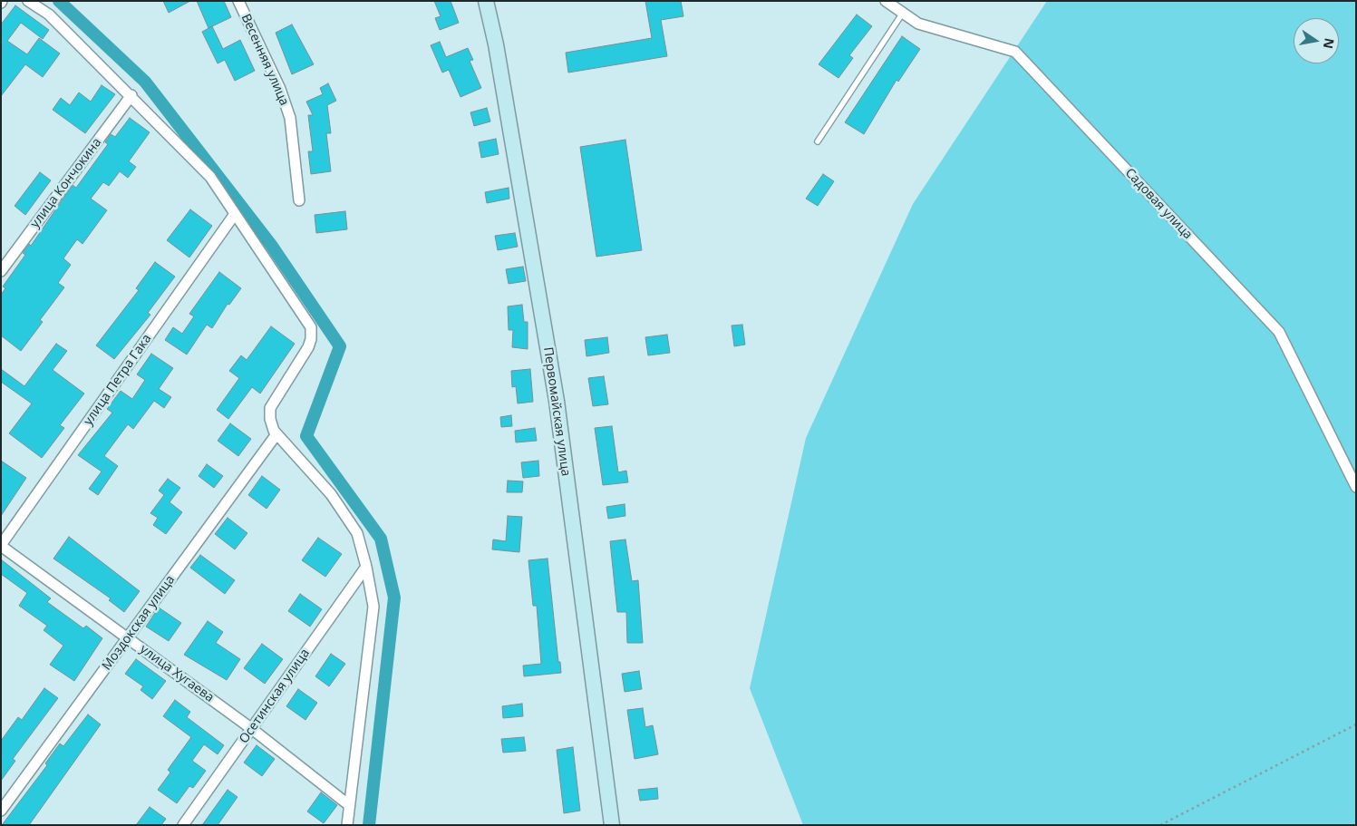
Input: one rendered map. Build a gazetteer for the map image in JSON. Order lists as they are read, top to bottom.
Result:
{
  "streets": {
    "main road": ["Первомайская улица"],
    "street": [
      "Весенняя улица",
      "улица Кончокина",
      "Садовая улица",
      "улица Петра Гака",
      "Моздокская улица",
      "улица Хугаева",
      "Осетинская улица"
    ]
  },
  "crossings": [
    ["улица Петра Гака", "улица Хугаева"],
    ["Моздокская улица", "улица Хугаева"],
    ["улица Хугаева", "Осетинская улица"]
  ],
  "north": "right"
}
